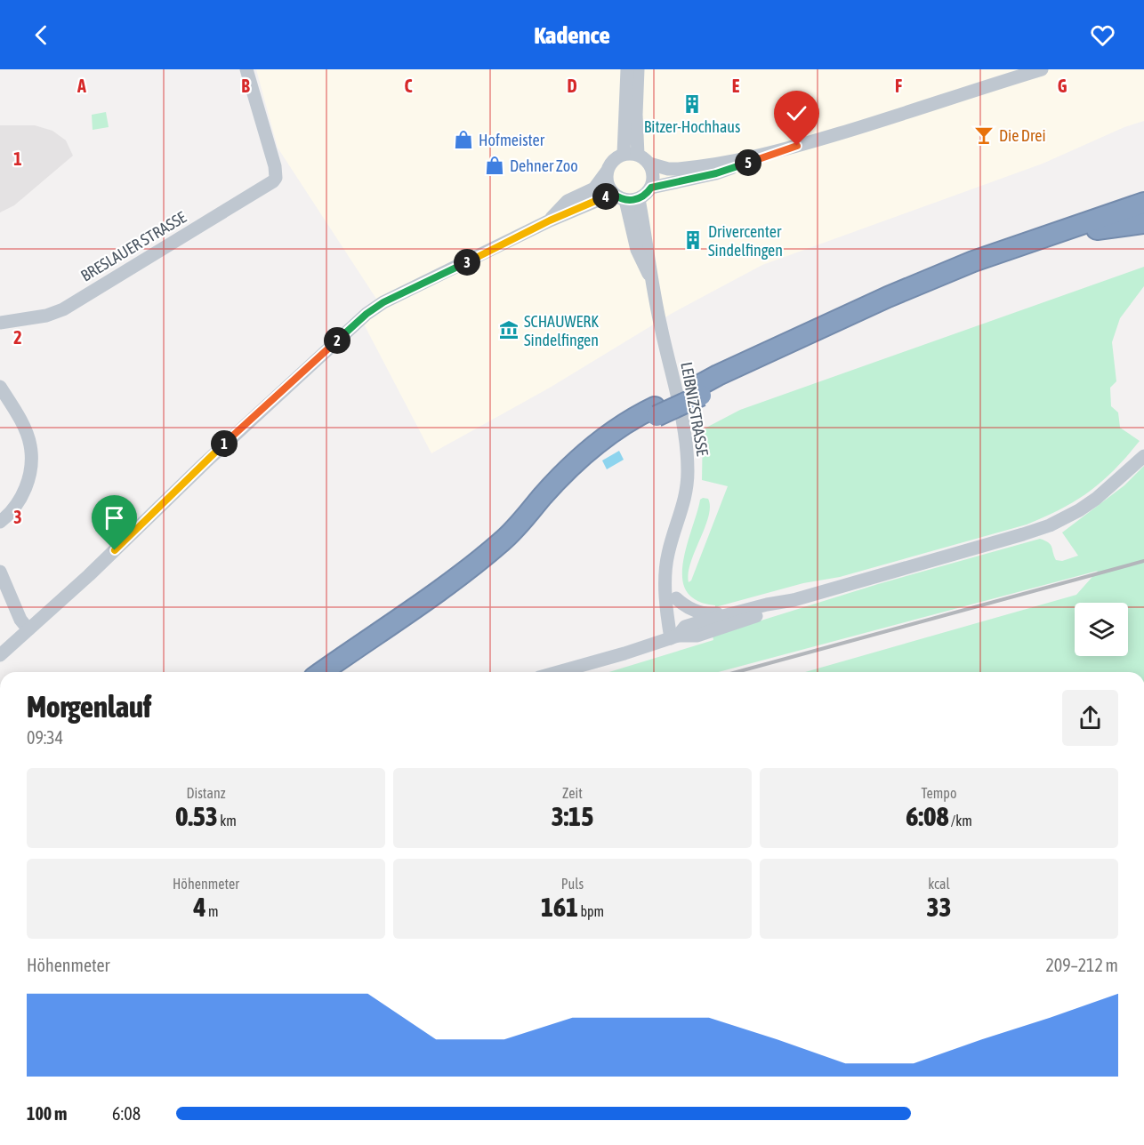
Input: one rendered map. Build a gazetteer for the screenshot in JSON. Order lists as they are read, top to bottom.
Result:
{
  "streets": {
    "street": ["BRESLAUER STRASSE", "LEIBNIZSTRASSE"]
  },
  "places": {
    "building": ["Bitzer-Hochhaus", "Drivercenter Sindelfingen"],
    "bar": ["Die Drei"],
    "shop": ["Hofmeister", "Dehner Zoo"],
    "museum": ["SCHAUWERK Sindelfingen"]
  },
  "page": {
    "header": "Kadence",
    "pins": [
      "5",
      "4",
      "3",
      "2",
      "1"
    ],
    "heading": ["Morgenlauf", "09:34"],
    "stats": [
      ["Distanz", "0.53 km"],
      ["Zeit", "3:15"],
      ["Tempo", "6:08 /km"],
      ["Höhenmeter", "4 m"],
      ["Puls", "161 bpm"],
      ["kcal", "33"]
    ],
    "chart": ["Höhenmeter", "209–212 m"],
    "list": [
      {
        "name": "100 m",
        "note": "6:08"
      }
    ]
  },
  "grid": {
    "columns": [
      "A",
      "B",
      "C",
      "D",
      "E",
      "F",
      "G"
    ],
    "rows": ["1", "2", "3"]
  }
}
